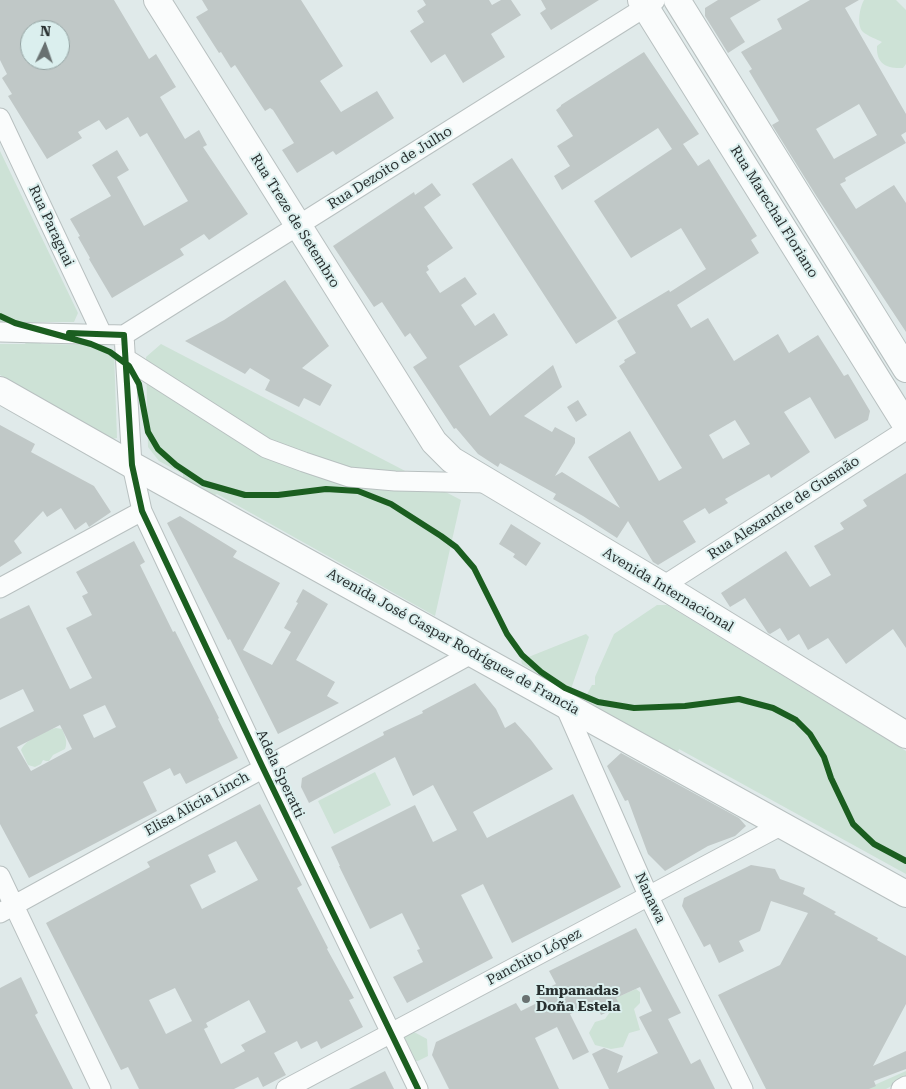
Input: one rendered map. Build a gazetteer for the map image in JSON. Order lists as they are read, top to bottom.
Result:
{
  "streets": {
    "main road": [
      "Rua Marechal Floriano",
      "Rua Treze de Setembro",
      "Avenida Internacional",
      "Avenida José Gaspar Rodríguez de Francia"
    ],
    "street": [
      "Rua Dezoito de Julho",
      "Rua Paraguai",
      "Rua Alexandre de Gusmão",
      "Adela Speratti",
      "Elisa Alicia Linch",
      "Nanawa",
      "Panchito López"
    ]
  },
  "crossings": [
    ["Rua Dezoito de Julho", "Rua Marechal Floriano"],
    ["Rua Dezoito de Julho", "Rua Treze de Setembro"],
    ["Rua Dezoito de Julho", "Adela Speratti"],
    ["Rua Treze de Setembro", "Avenida Internacional"],
    ["Rua Alexandre de Gusmão", "Avenida Internacional"],
    ["Avenida José Gaspar Rodríguez de Francia", "Adela Speratti"],
    ["Avenida José Gaspar Rodríguez de Francia", "Elisa Alicia Linch"],
    ["Avenida José Gaspar Rodríguez de Francia", "Nanawa"],
    ["Avenida José Gaspar Rodríguez de Francia", "Panchito López"],
    ["Adela Speratti", "Elisa Alicia Linch"],
    ["Adela Speratti", "Panchito López"],
    ["Nanawa", "Panchito López"]
  ],
  "places": ["Empanadas Doña Estela"],
  "north": "top"
}
